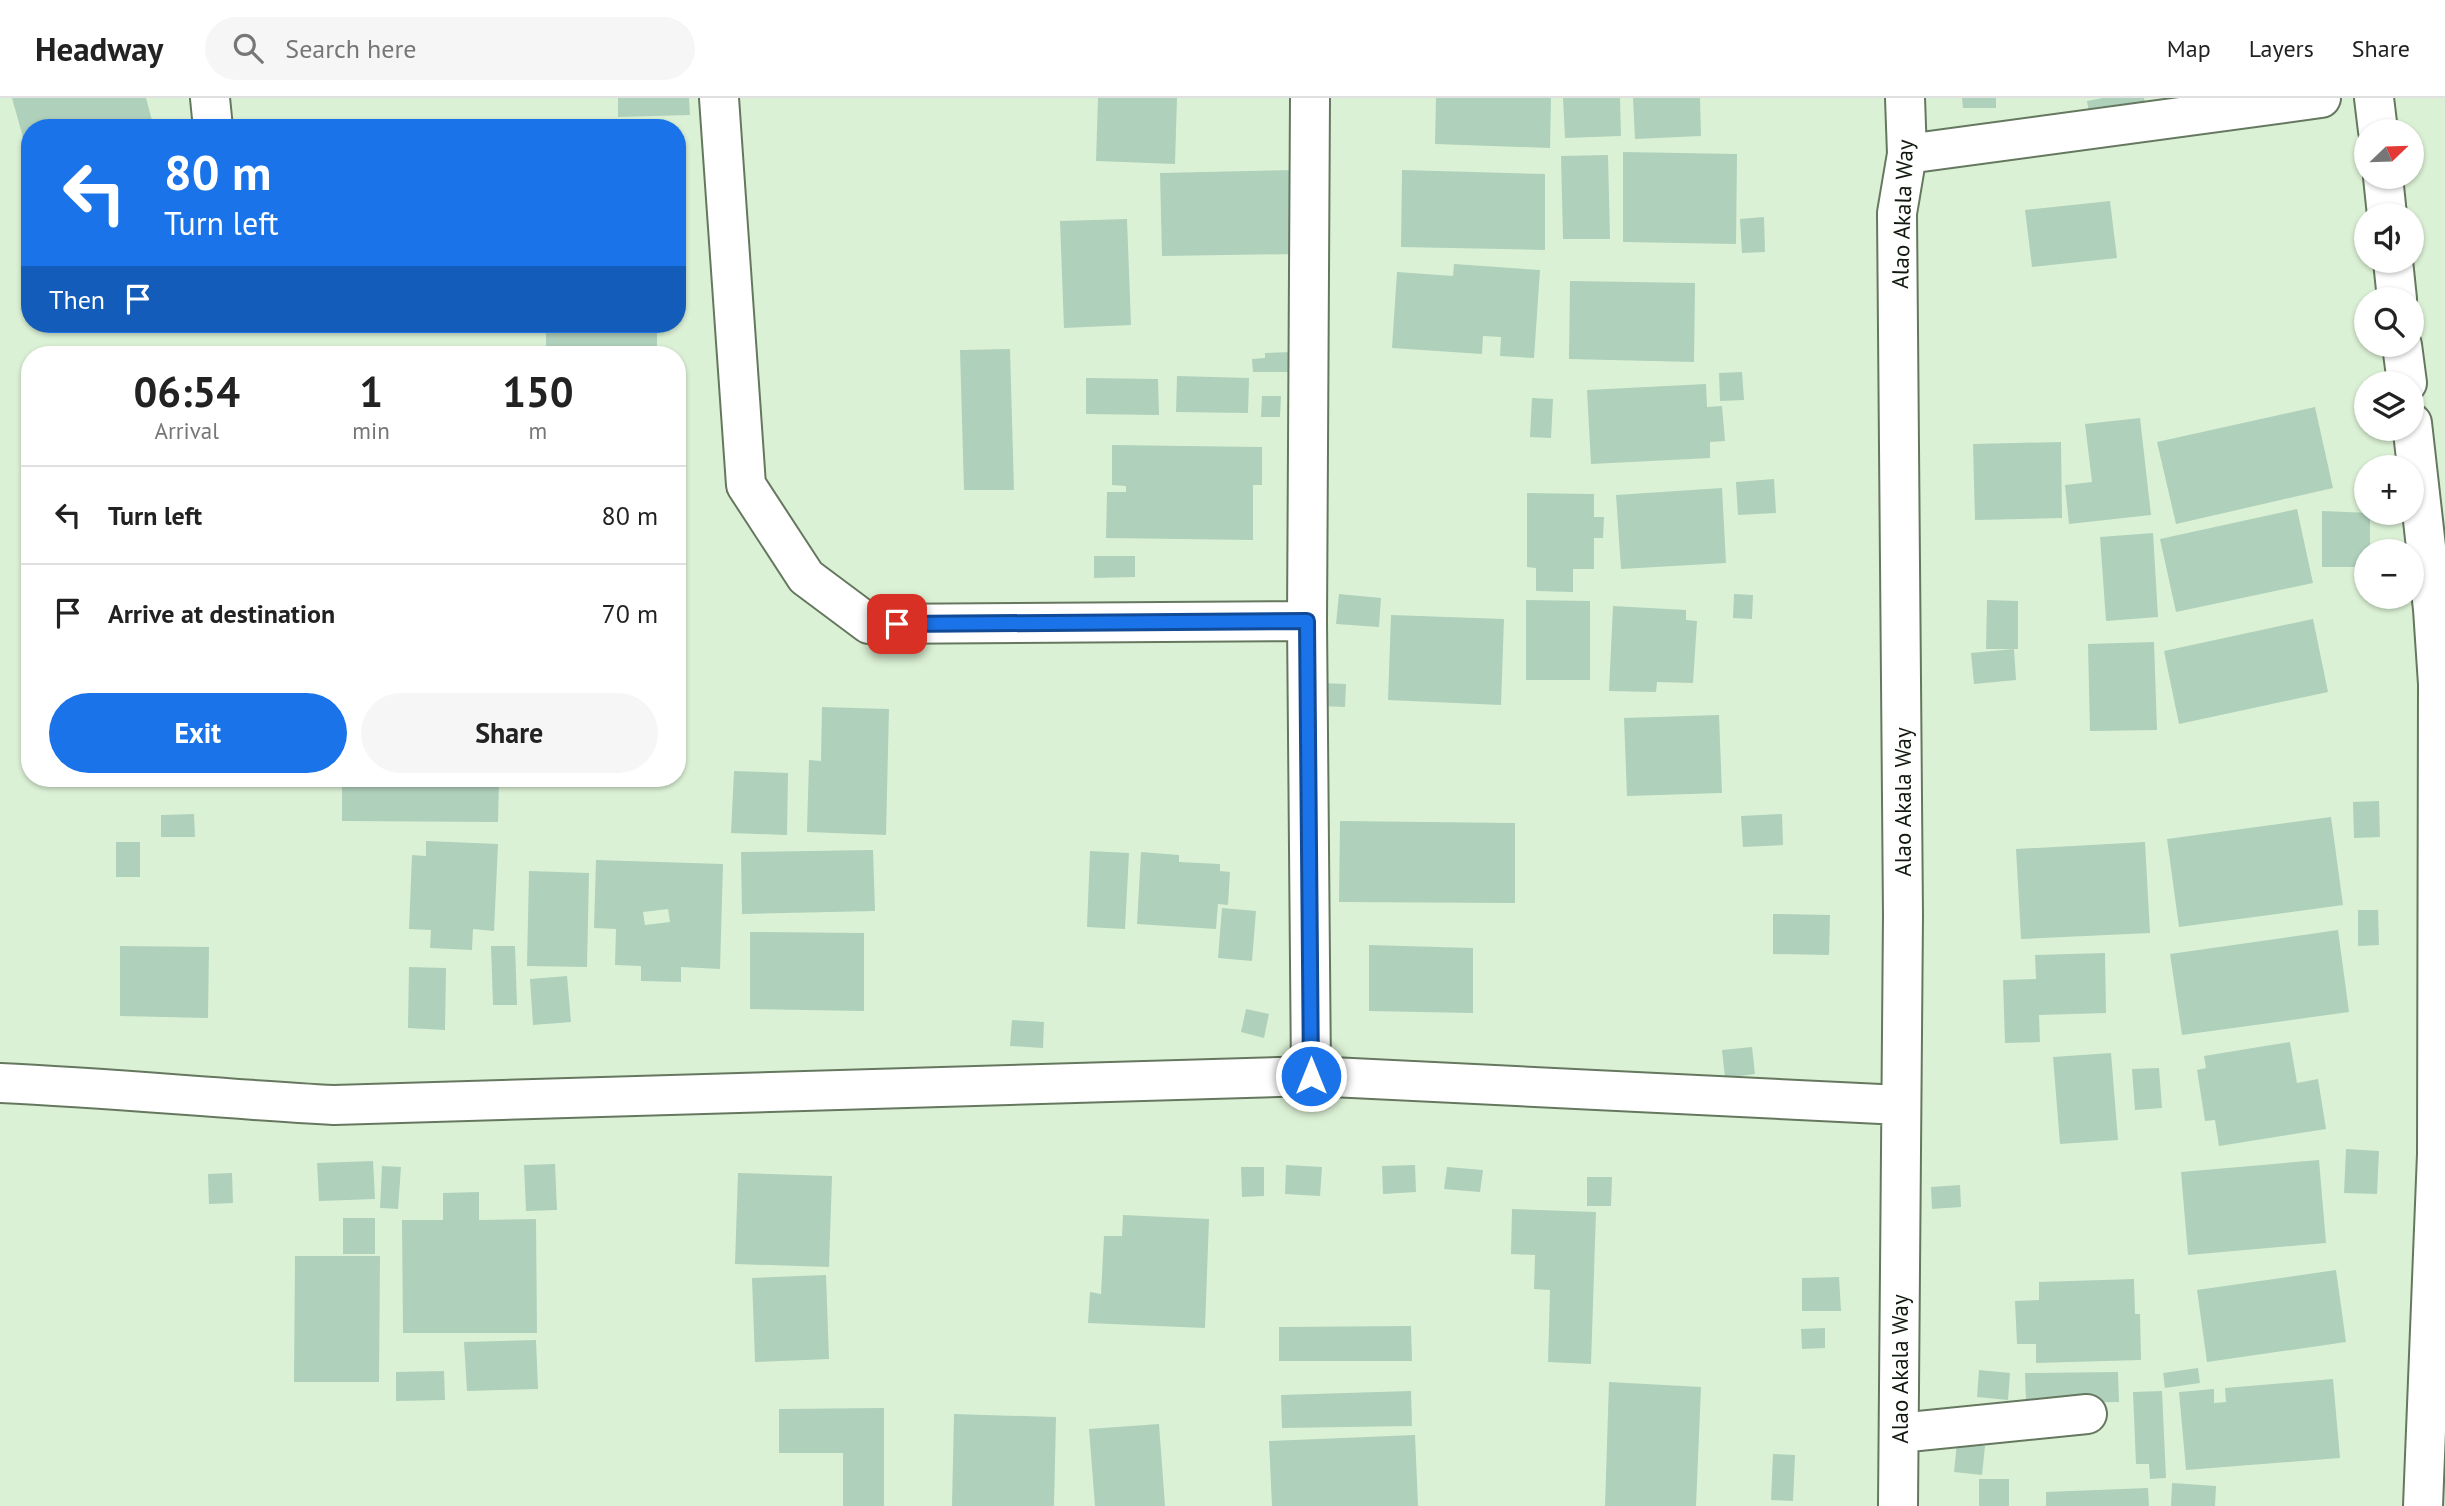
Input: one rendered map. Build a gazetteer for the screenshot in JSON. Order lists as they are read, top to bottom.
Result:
{
  "streets": {
    "street": ["Alao Akala Way"]
  },
  "north": "top right",
  "page": {
    "header": "Headway",
    "search": "Search here",
    "nav": ["Map", "Layers", "Share"],
    "map_buttons": ["+", "−"],
    "turn": ["80 m", "Turn left"],
    "then": "Then",
    "eta": [
      "06:54",
      "Arrival",
      "1",
      "min",
      "150",
      "m"
    ],
    "list": [
      {
        "name": "Turn left",
        "value": "80 m"
      },
      {
        "name": "Arrive at destination",
        "value": "70 m"
      }
    ],
    "buttons": ["Exit", "Share"]
  }
}
